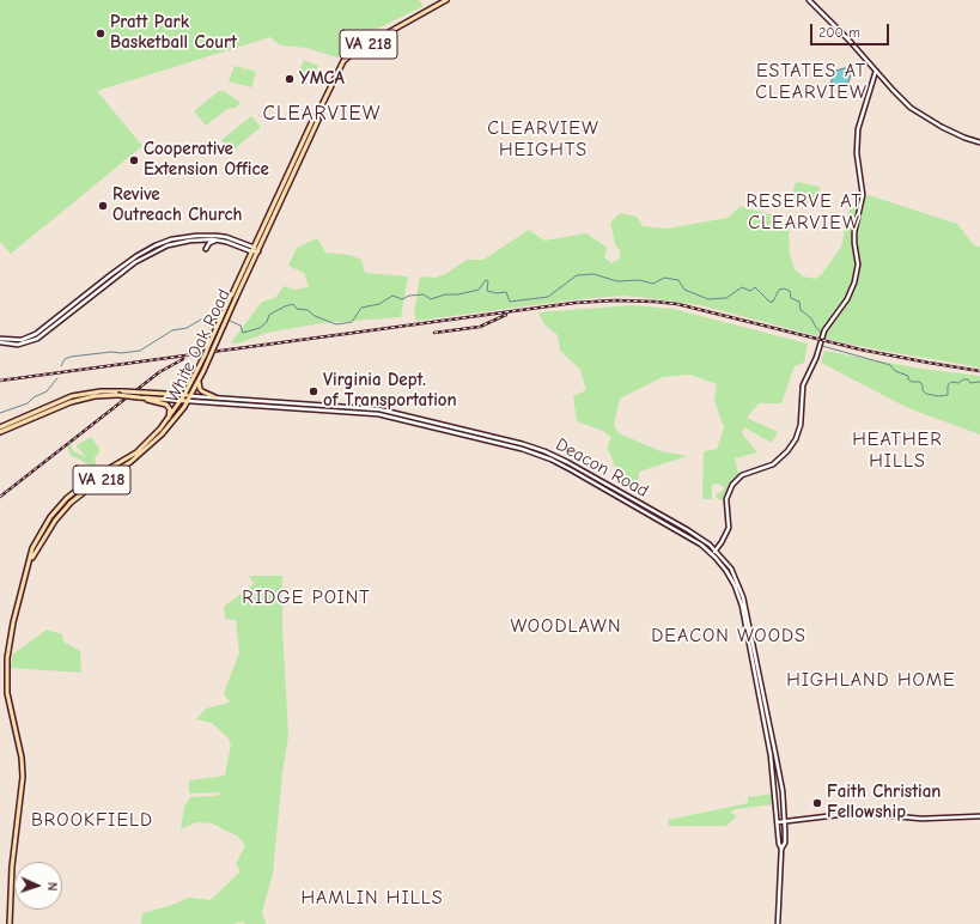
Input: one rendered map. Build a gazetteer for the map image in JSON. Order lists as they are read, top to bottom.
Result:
{
  "streets": {
    "main road": ["VA 218", "White Oak Road", "Deacon Road"]
  },
  "crossings": [
    ["VA 218", "White Oak Road"],
    ["White Oak Road", "Deacon Road"]
  ],
  "districts": [
    "ESTATES AT CLEARVIEW",
    "CLEARVIEW",
    "CLEARVIEW HEIGHTS",
    "RESERVE AT CLEARVIEW",
    "HEATHER HILLS",
    "RIDGE POINT",
    "WOODLAWN",
    "DEACON WOODS",
    "HIGHLAND HOME",
    "BROOKFIELD",
    "HAMLIN HILLS"
  ],
  "places": [
    "Pratt Park Basketball Court",
    "YMCA",
    "Cooperative Extension Office",
    "Revive Outreach Church",
    "Virginia Dept. of Transportation",
    "Faith Christian Fellowship"
  ],
  "scale_bar": "200 m",
  "north": "right"
}
